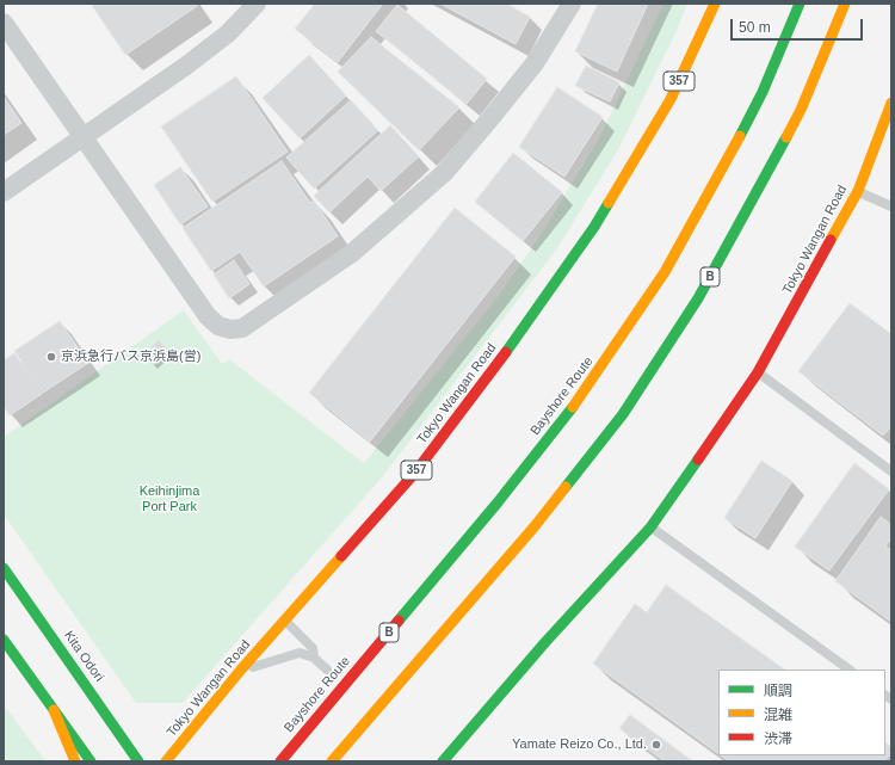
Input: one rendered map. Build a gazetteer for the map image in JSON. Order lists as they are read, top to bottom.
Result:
{
  "streets": {
    "main road": [
      "357",
      "Tokyo Wangan Road",
      "B",
      "Bayshore Route",
      "Kita Odori"
    ]
  },
  "parks": ["Keihinjima Port Park"],
  "places": ["京浜急行バス京浜島(営)", "Yamate Reizo Co., Ltd."],
  "legend": ["順調", "混雑", "渋滞"],
  "scale_bar": "50 m"
}
